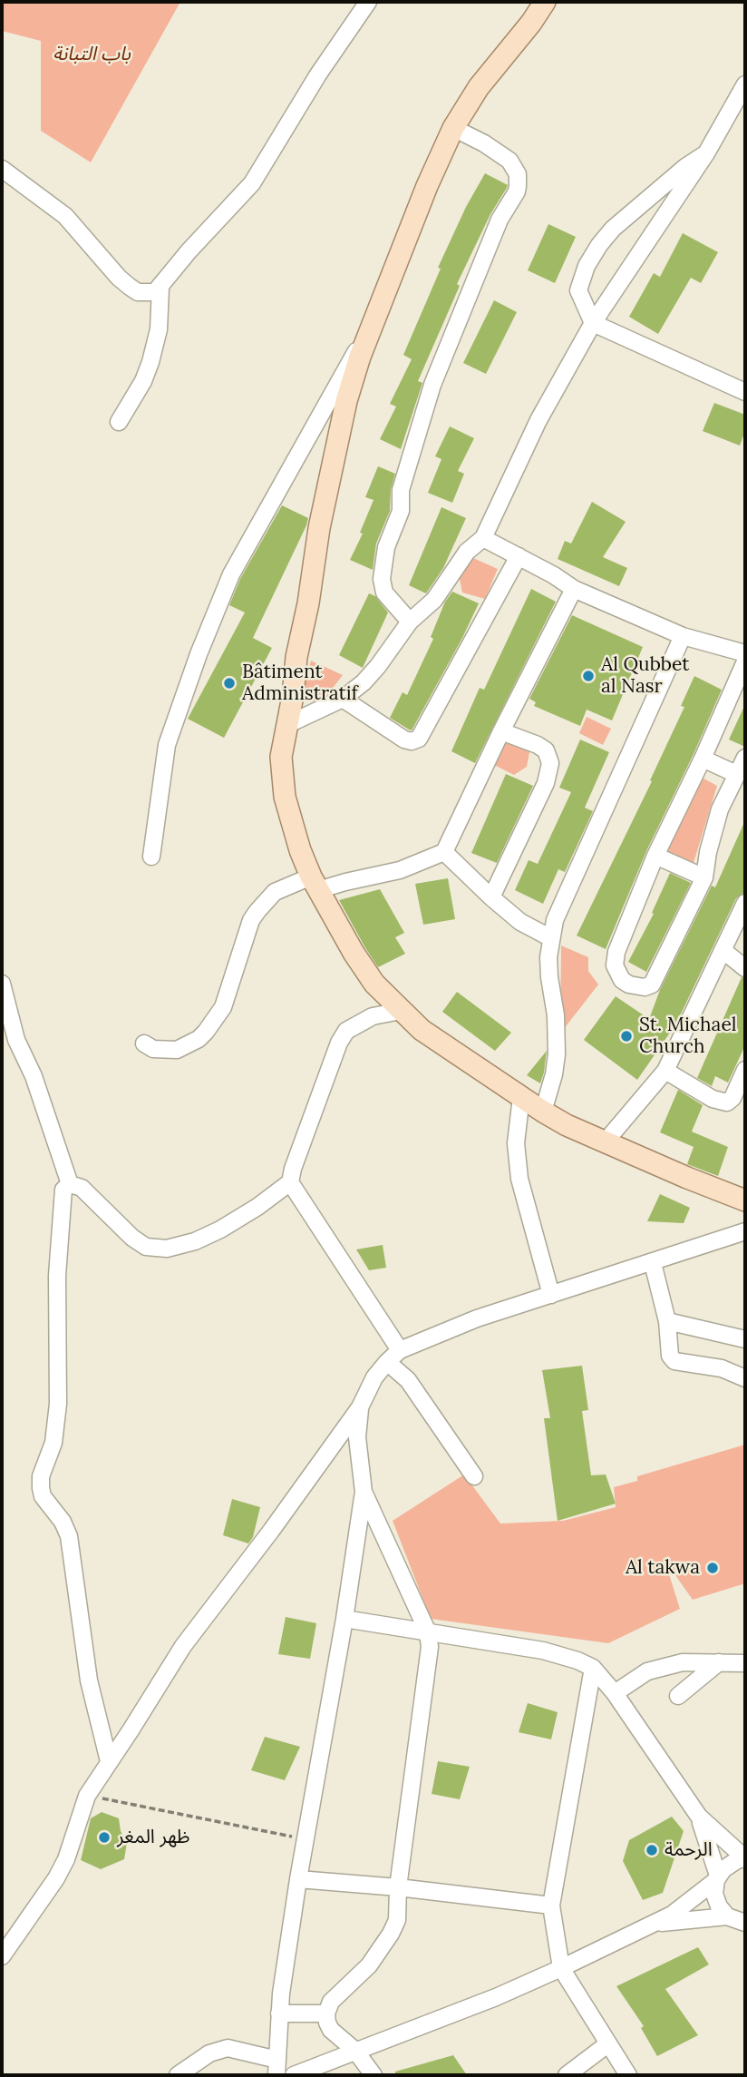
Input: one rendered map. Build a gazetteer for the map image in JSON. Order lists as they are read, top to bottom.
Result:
{
  "parks": ["باب التبانة"],
  "places": [
    "Al Qubbet al Nasr",
    "Bâtiment Administratif",
    "St. Michael Church",
    "Al takwa",
    "ظهر المغر",
    "الرحمة"
  ]
}
